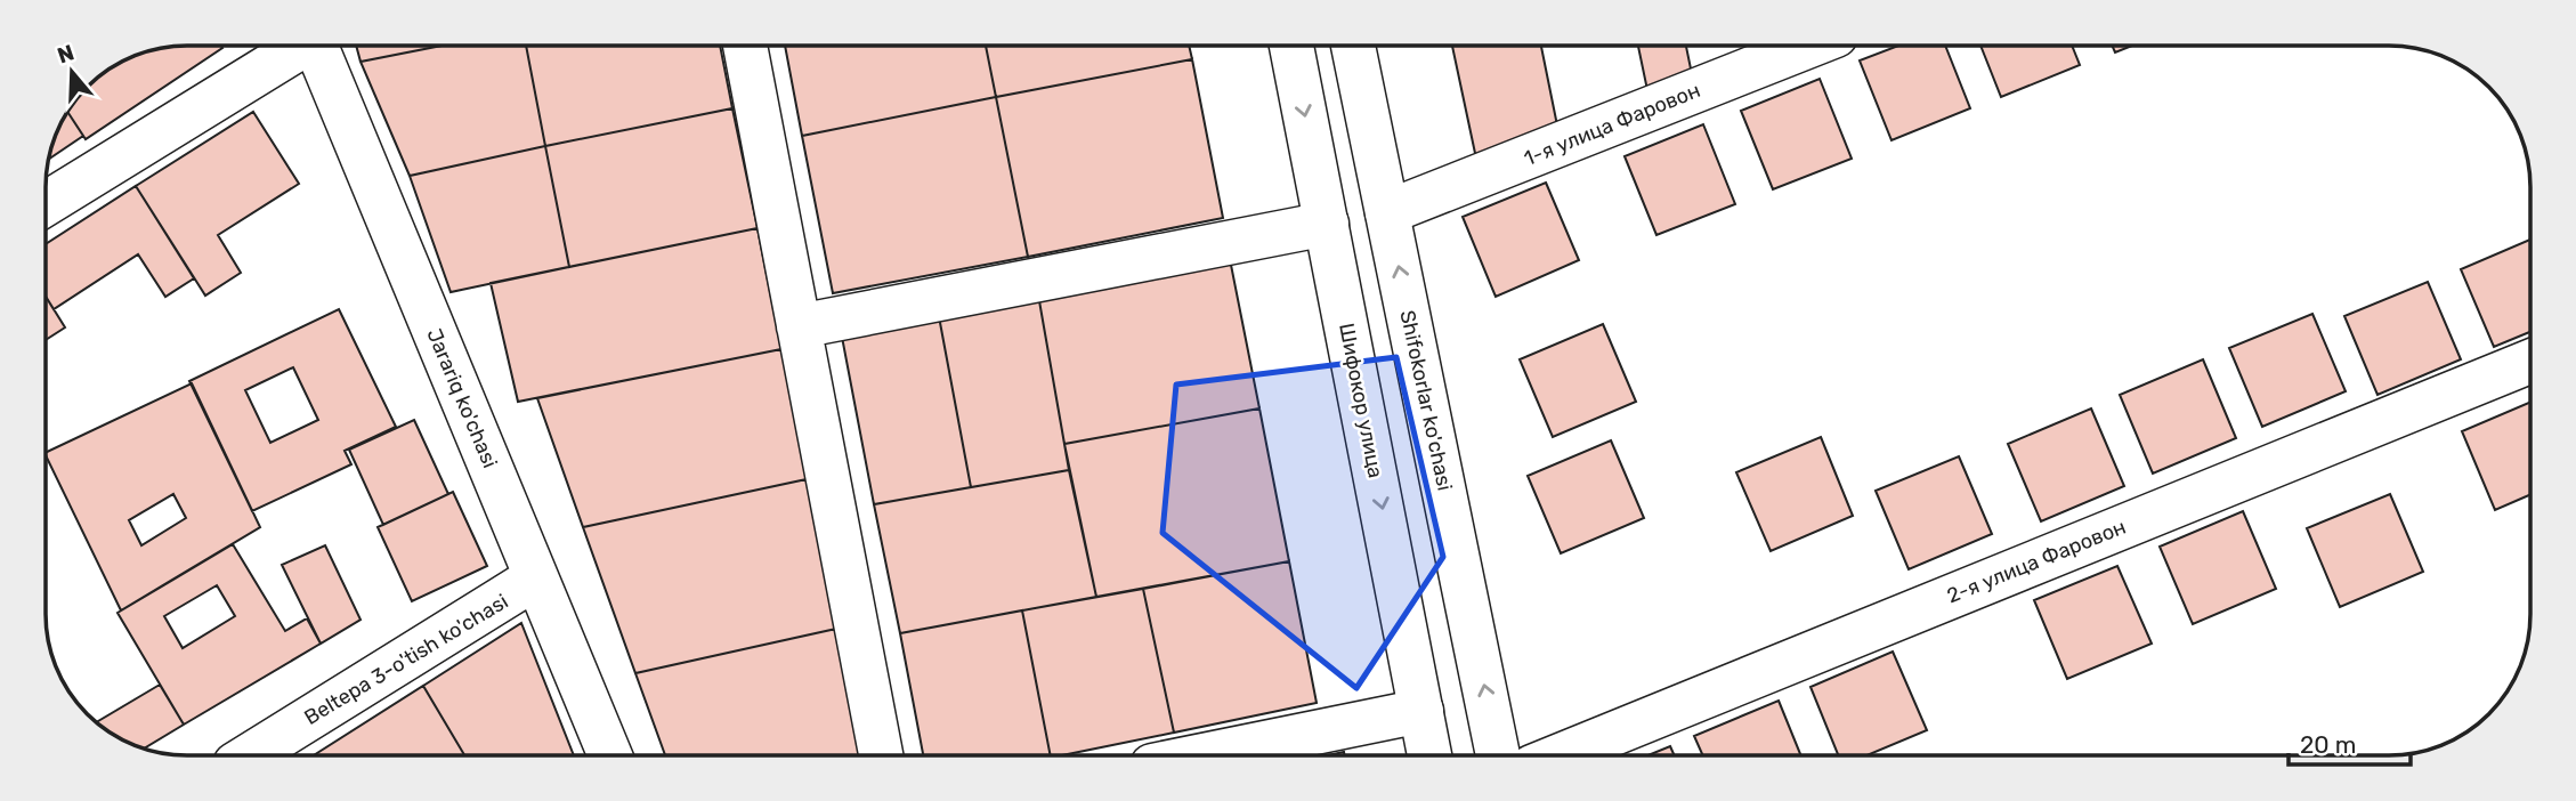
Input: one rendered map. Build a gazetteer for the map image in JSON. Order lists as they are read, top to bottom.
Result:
{
  "streets": {
    "street": [
      "1-я улица Фаровон",
      "Jarariq ko'chasi",
      "Шифокор улица",
      "Shifokorlar ko'chasi",
      "2-я улица Фаровон",
      "Beltepa 3-o'tish ko'chasi"
    ]
  },
  "crossings": [
    ["1-я улица Фаровон", "Shifokorlar ko'chasi"],
    ["Jarariq ko'chasi", "Beltepa 3-o'tish ko'chasi"]
  ],
  "one_way": ["Шифокор улица", "Shifokorlar ko'chasi"],
  "scale_bar": "20 m",
  "north": "top"
}
